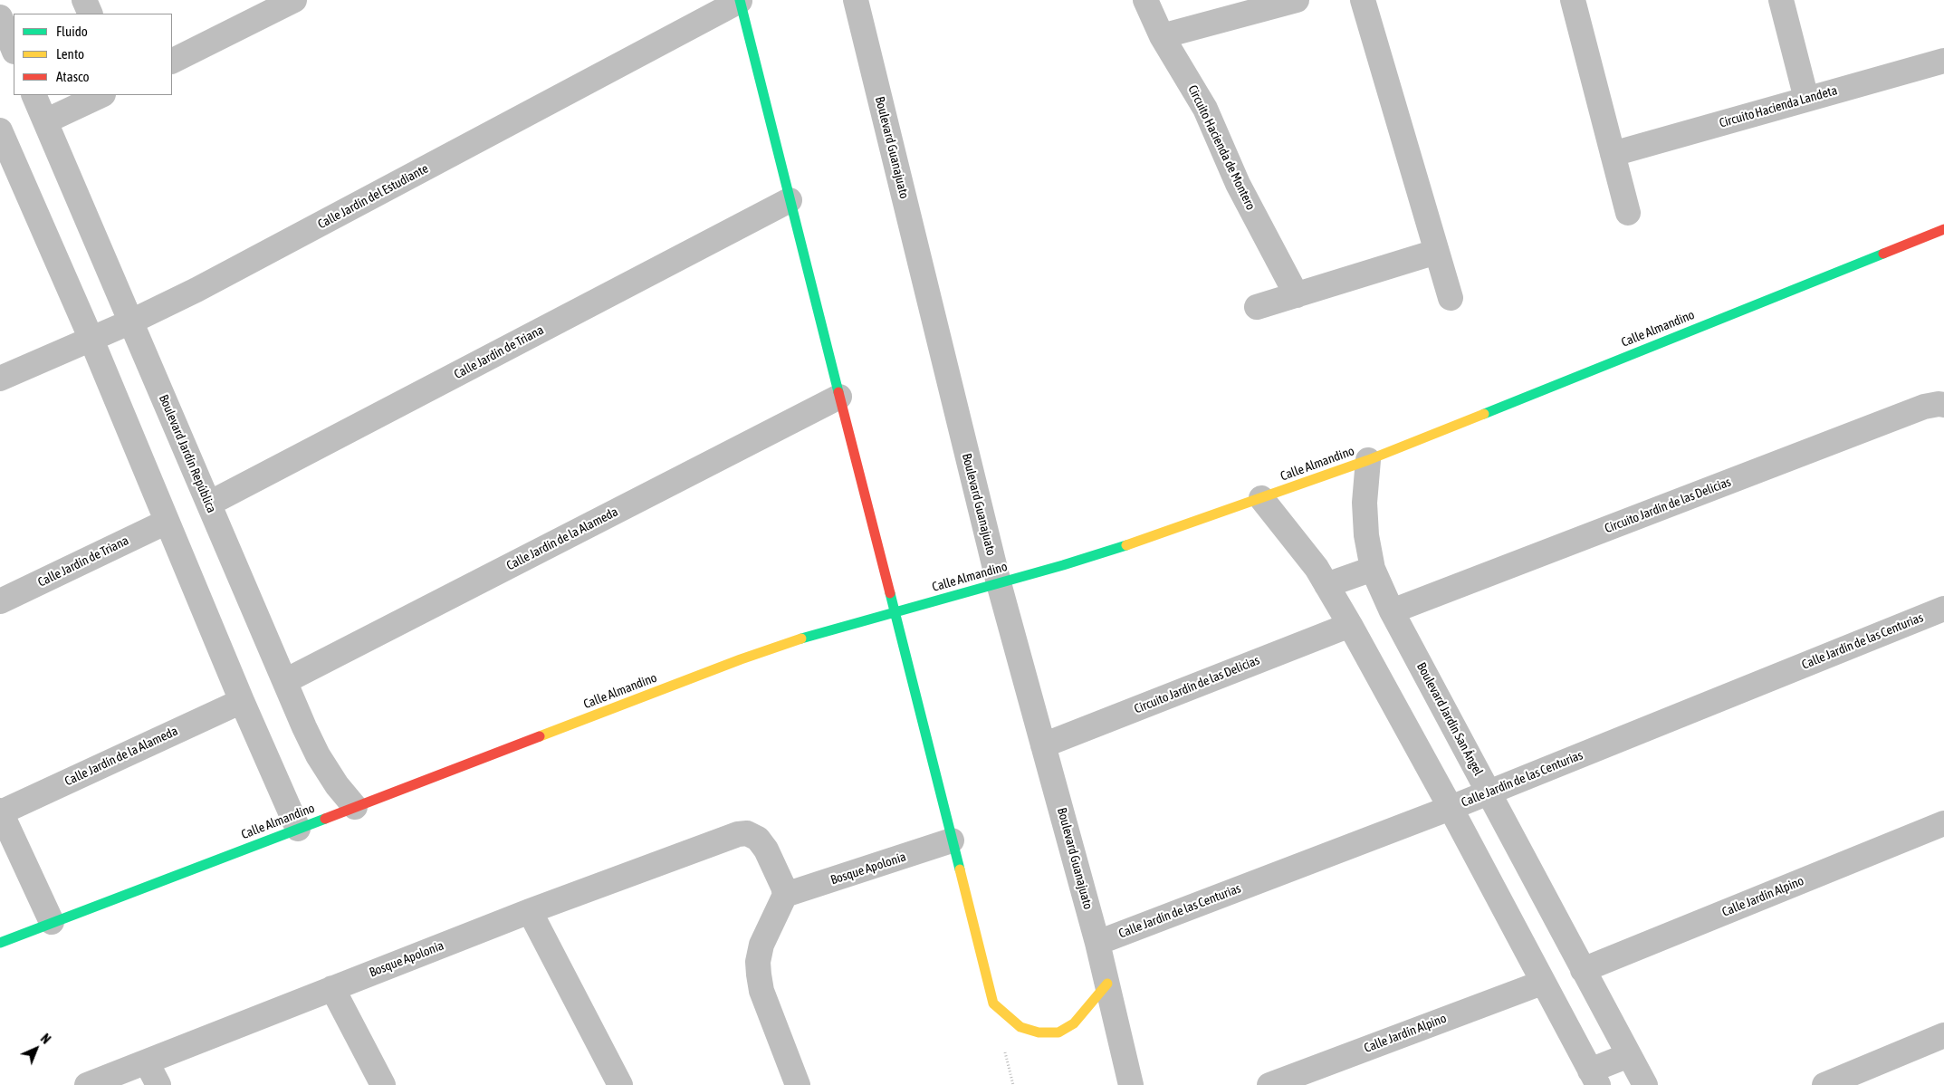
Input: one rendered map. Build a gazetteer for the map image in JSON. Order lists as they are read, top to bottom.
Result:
{
  "streets": {
    "street": [
      "Circuito Hacienda Landeta",
      "Boulevard Guanajuato",
      "Circuito Hacienda de Montero",
      "Calle Jardín del Estudiante",
      "Calle Almandino",
      "Calle Jardín de Triana",
      "Boulevard Jardín República",
      "Circuito Jardín de las Delicias",
      "Calle Jardín de la Alameda",
      "Calle Jardín de las Centurias",
      "Boulevard Jardín San Ángel",
      "Bosque Apolonia",
      "Calle Jardín Alpino"
    ]
  },
  "crossings": [
    ["Boulevard Guanajuato", "Calle Almandino"],
    ["Boulevard Guanajuato", "Circuito Jardín de las Delicias"],
    ["Boulevard Guanajuato", "Calle Jardín de las Centurias"],
    ["Calle Jardín del Estudiante", "Boulevard Jardín República"],
    ["Calle Almandino", "Boulevard Jardín República"],
    ["Calle Almandino", "Boulevard Jardín San Ángel"],
    ["Calle Jardín de Triana", "Boulevard Jardín República"],
    ["Boulevard Jardín República", "Calle Jardín de la Alameda"],
    ["Circuito Jardín de las Delicias", "Boulevard Jardín San Ángel"],
    ["Calle Jardín de las Centurias", "Boulevard Jardín San Ángel"],
    ["Boulevard Jardín San Ángel", "Calle Jardín Alpino"]
  ],
  "legend": ["Fluido", "Lento", "Atasco"],
  "north": "top right"
}
